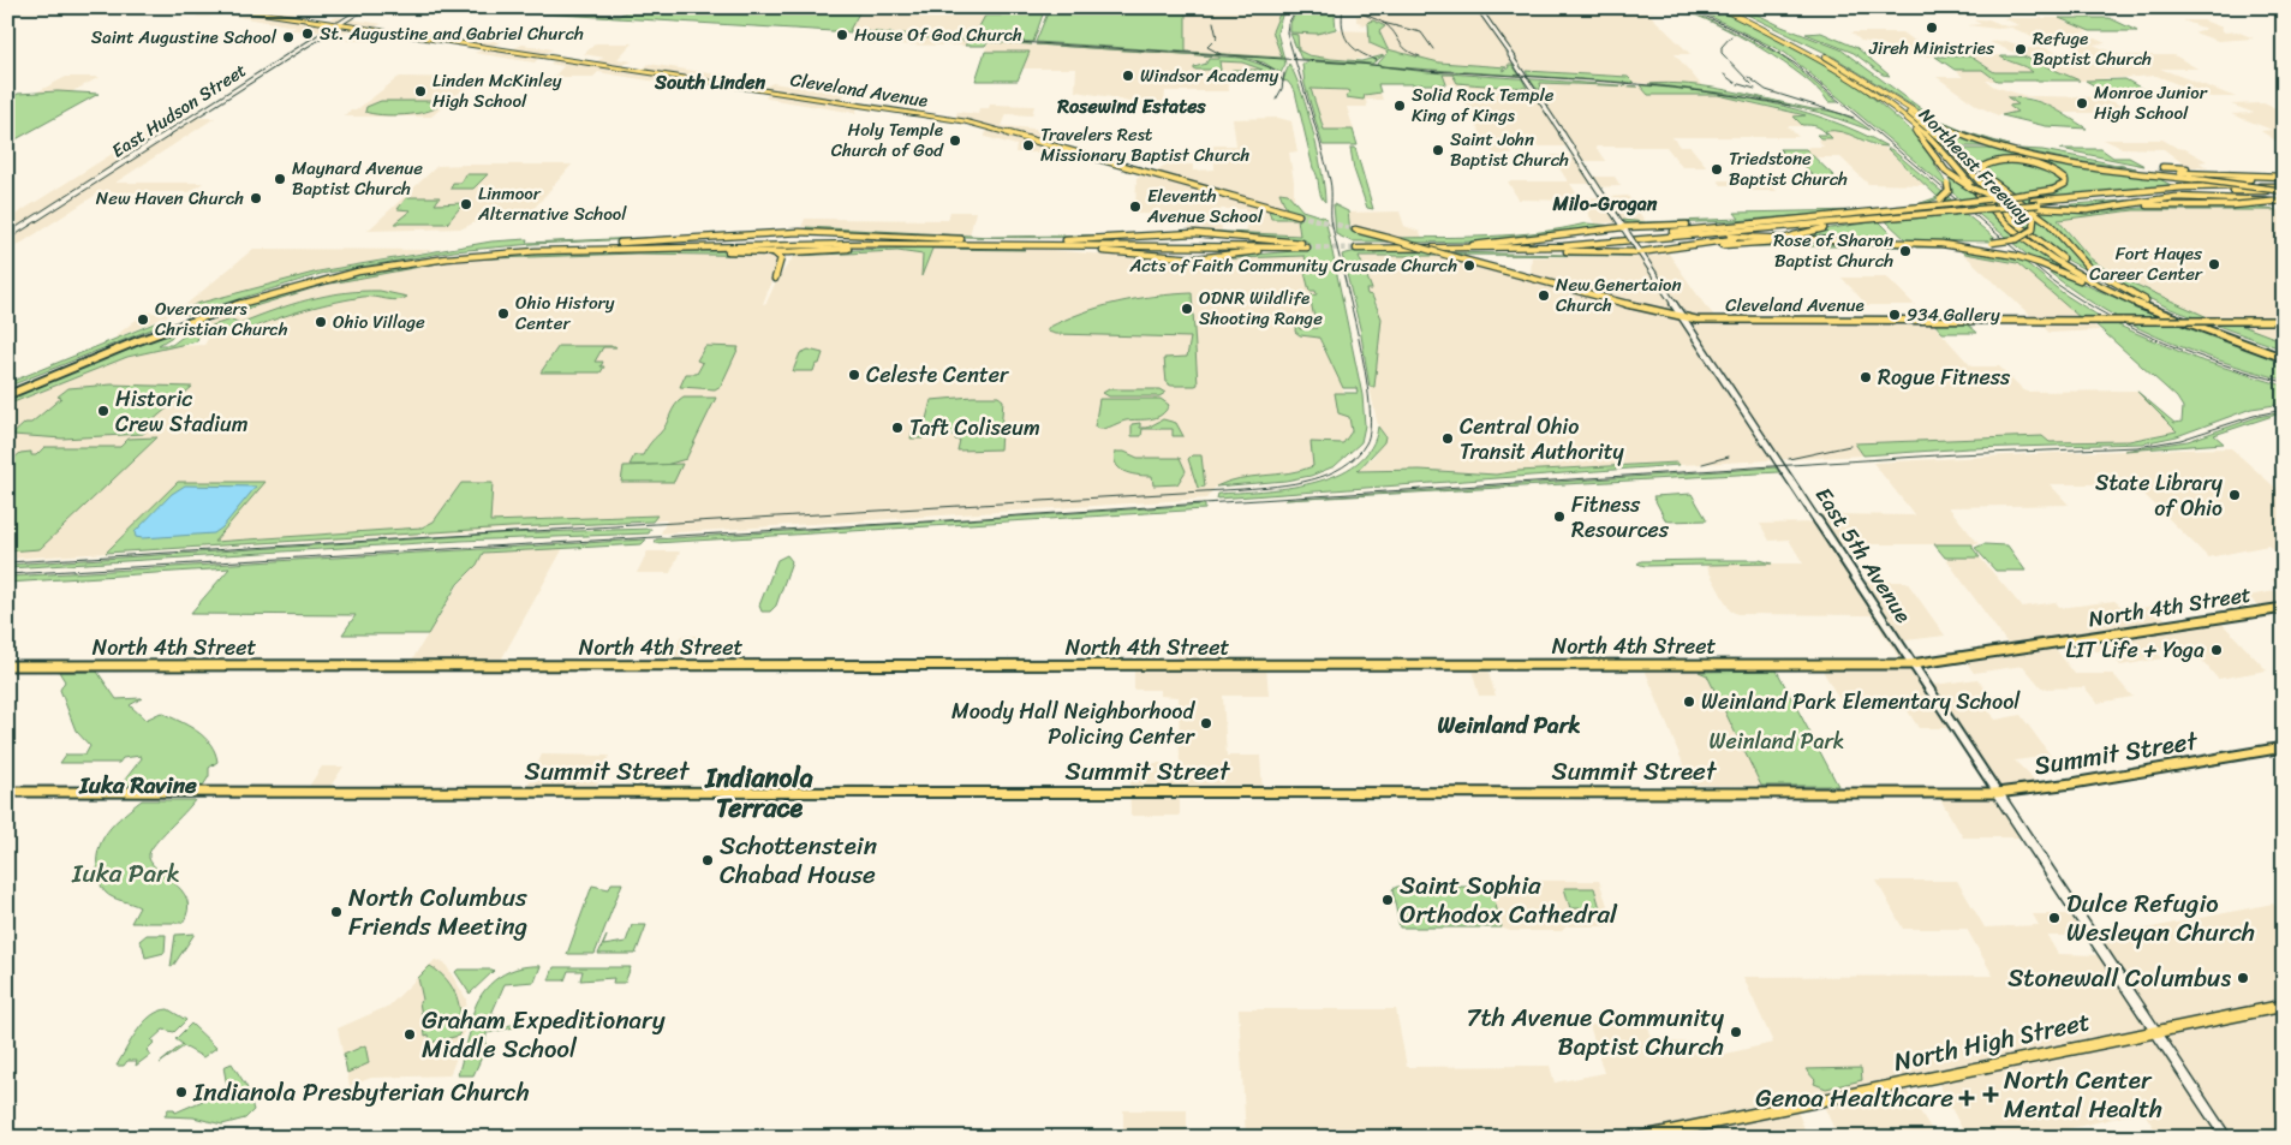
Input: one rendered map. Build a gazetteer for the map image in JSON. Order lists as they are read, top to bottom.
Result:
{
  "streets": {
    "highway": ["Northeast Freeway"],
    "main road": [
      "Cleveland Avenue",
      "East Hudson Street",
      "East 5th Avenue",
      "North 4th Street",
      "Summit Street",
      "North High Street"
    ]
  },
  "crossings": [
    ["Cleveland Avenue", "East Hudson Street"],
    ["Cleveland Avenue", "East 5th Avenue"],
    ["East 5th Avenue", "North 4th Street"],
    ["East 5th Avenue", "Summit Street"],
    ["East 5th Avenue", "North High Street"]
  ],
  "districts": [
    "South Linden",
    "Rosewind Estates",
    "Milo-Grogan",
    "Weinland Park",
    "Indianola Terrace",
    "Iuka Ravine"
  ],
  "parks": ["Weinland Park", "Iuka Park"],
  "places": {
    "other": [
      "Jireh Ministries",
      "St. Augustine and Gabriel Church",
      "House Of God Church",
      "Saint Augustine School",
      "Refuge Baptist Church",
      "Windsor Academy",
      "Linden McKinley High School",
      "Monroe Junior High School",
      "Solid Rock Temple King of Kings",
      "Holy Temple Church of God",
      "Travelers Rest Missionary Baptist Church",
      "Saint John Baptist Church",
      "Triedstone Baptist Church",
      "Maynard Avenue Baptist Church",
      "New Haven Church",
      "Linmoor Alternative School",
      "Eleventh Avenue School",
      "Rose of Sharon Baptist Church",
      "Fort Hayes Career Center",
      "Acts of Faith Community Crusade Church",
      "New Genertaion Church",
      "ODNR Wildlife Shooting Range",
      "Ohio History Center",
      "934 Gallery",
      "Overcomers Christian Church",
      "Ohio Village",
      "Celeste Center",
      "Rogue Fitness",
      "Historic Crew Stadium",
      "Taft Coliseum",
      "Central Ohio Transit Authority",
      "State Library of Ohio",
      "Fitness Resources",
      "LIT Life + Yoga",
      "Weinland Park Elementary School",
      "Moody Hall Neighborhood Policing Center",
      "Schottenstein Chabad House",
      "Saint Sophia Orthodox Cathedral",
      "North Columbus Friends Meeting",
      "Dulce Refugio Wesleyan Church",
      "Stonewall Columbus",
      "7th Avenue Community Baptist Church",
      "Graham Expeditionary Middle School",
      "Indianola Presbyterian Church"
    ],
    "health": ["North Center Mental Health", "Genoa Healthcare"]
  }
}
